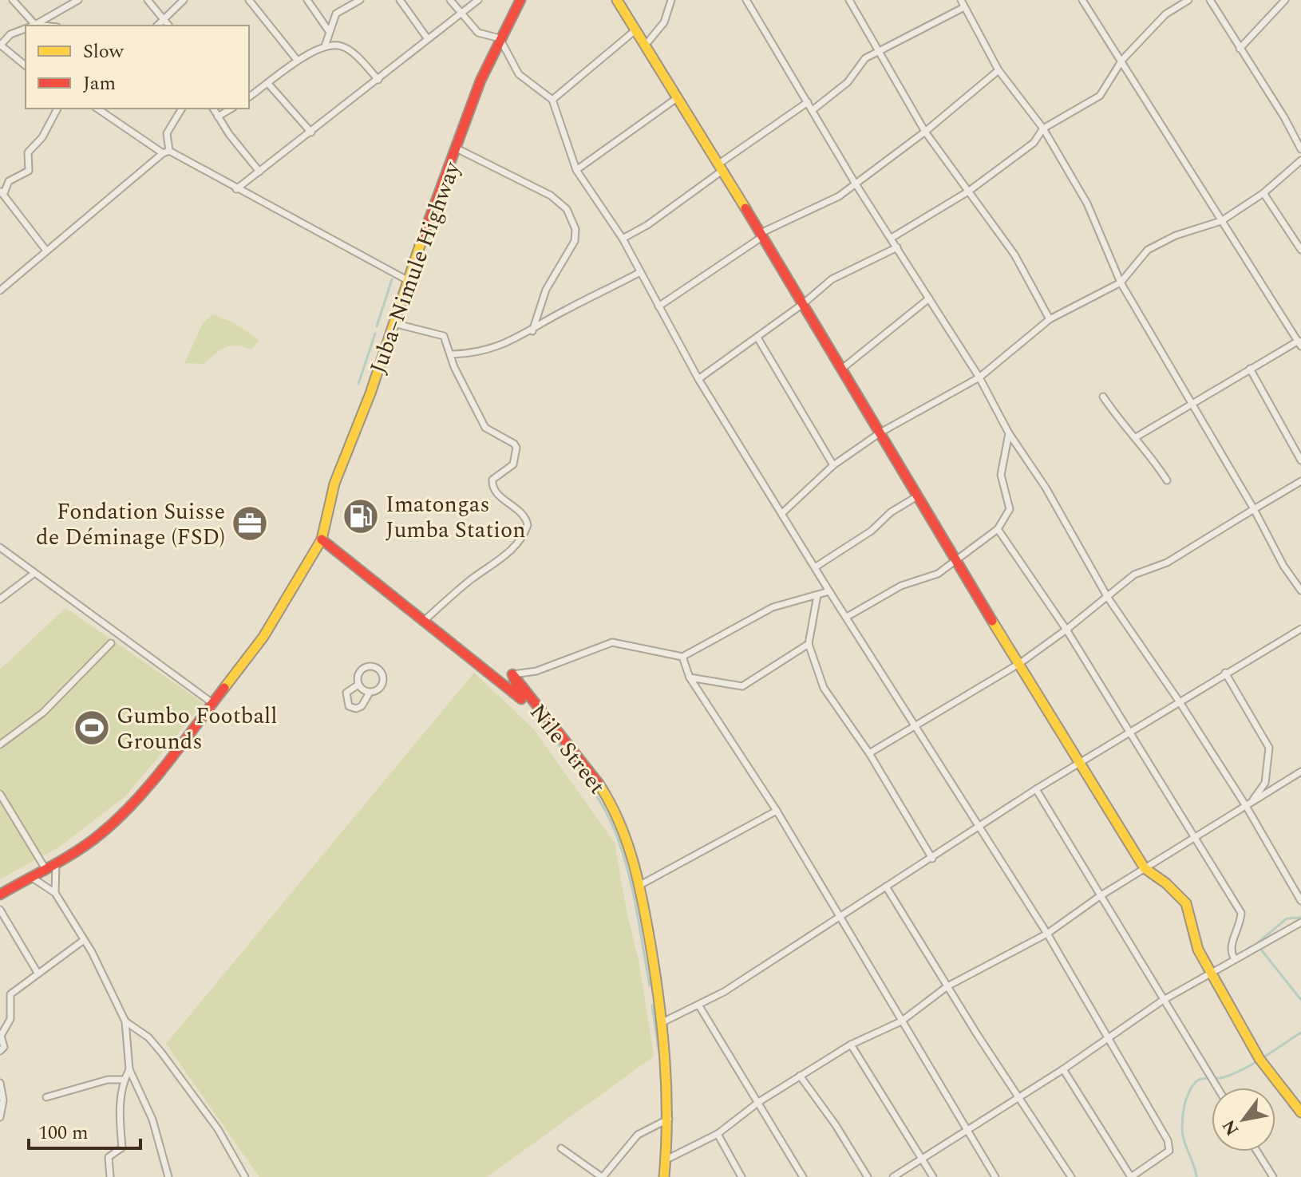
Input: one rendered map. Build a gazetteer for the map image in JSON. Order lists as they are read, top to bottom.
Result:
{
  "streets": {
    "main road": ["Juba–Nimule Highway", "Nile Street"]
  },
  "crossings": [
    ["Juba–Nimule Highway", "Nile Street"]
  ],
  "places": {
    "fuel station": ["Imatongas Jumba Station"],
    "office": ["Fondation Suisse de Déminage (FSD)"],
    "sports": ["Gumbo Football Grounds"]
  },
  "legend": ["Slow", "Jam"],
  "scale_bar": "100 m",
  "north": "bottom left"
}
